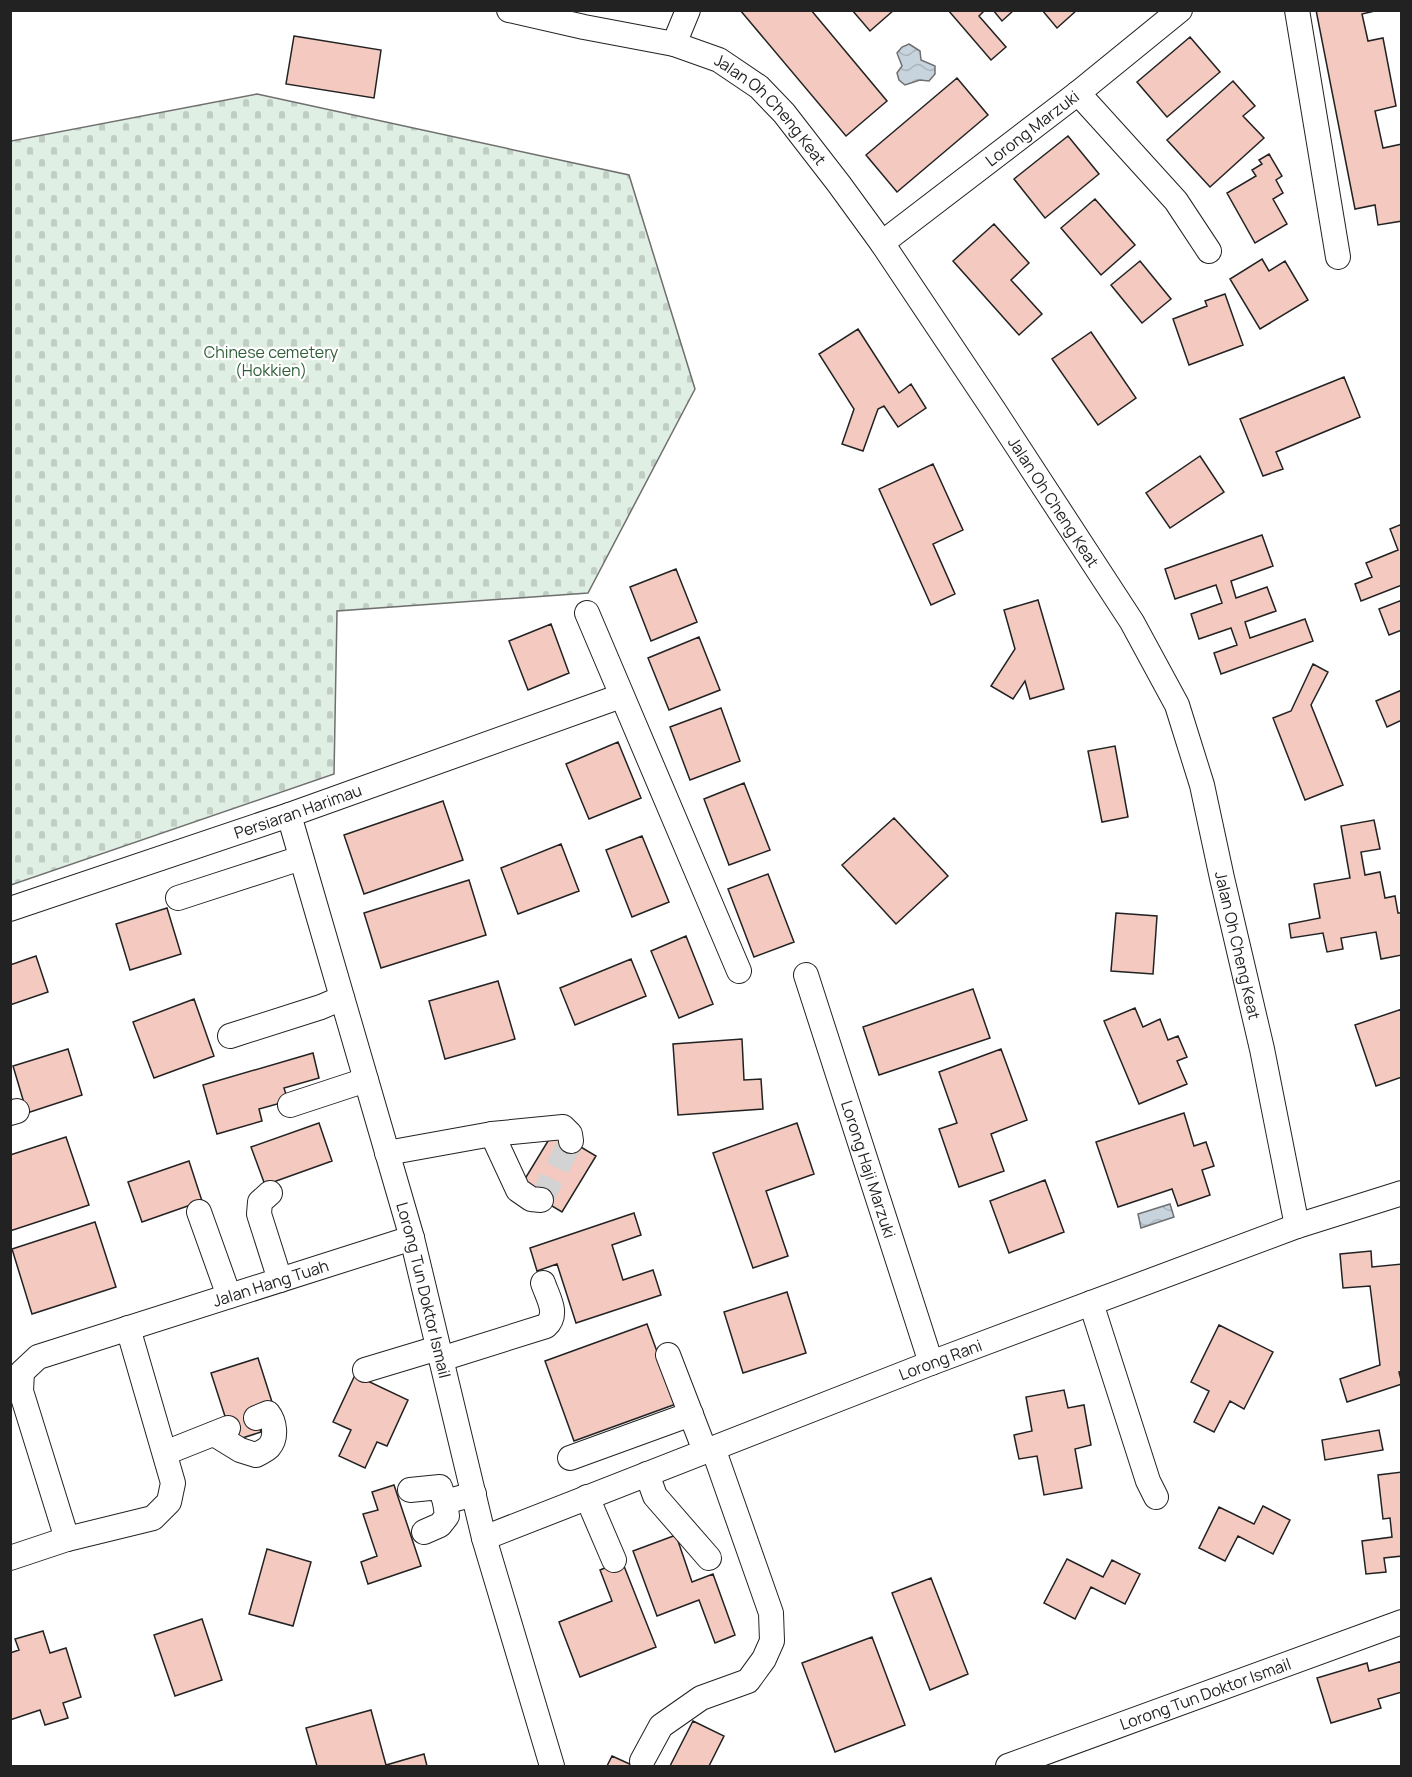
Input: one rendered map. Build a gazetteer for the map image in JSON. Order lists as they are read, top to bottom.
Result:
{
  "streets": {
    "street": [
      "Jalan Oh Cheng Keat",
      "Lorong Marzuki",
      "Persiaran Harimau",
      "Lorong Haji Marzuki",
      "Jalan Hang Tuah",
      "Lorong Tun Doktor Ismail",
      "Lorong Rani"
    ]
  },
  "crossings": [
    ["Jalan Oh Cheng Keat", "Lorong Marzuki"],
    ["Jalan Oh Cheng Keat", "Lorong Rani"],
    ["Persiaran Harimau", "Lorong Tun Doktor Ismail"],
    ["Lorong Haji Marzuki", "Lorong Rani"],
    ["Jalan Hang Tuah", "Lorong Tun Doktor Ismail"],
    ["Lorong Tun Doktor Ismail", "Lorong Rani"]
  ],
  "parks": ["Chinese cemetery (Hokkien)"]
}
